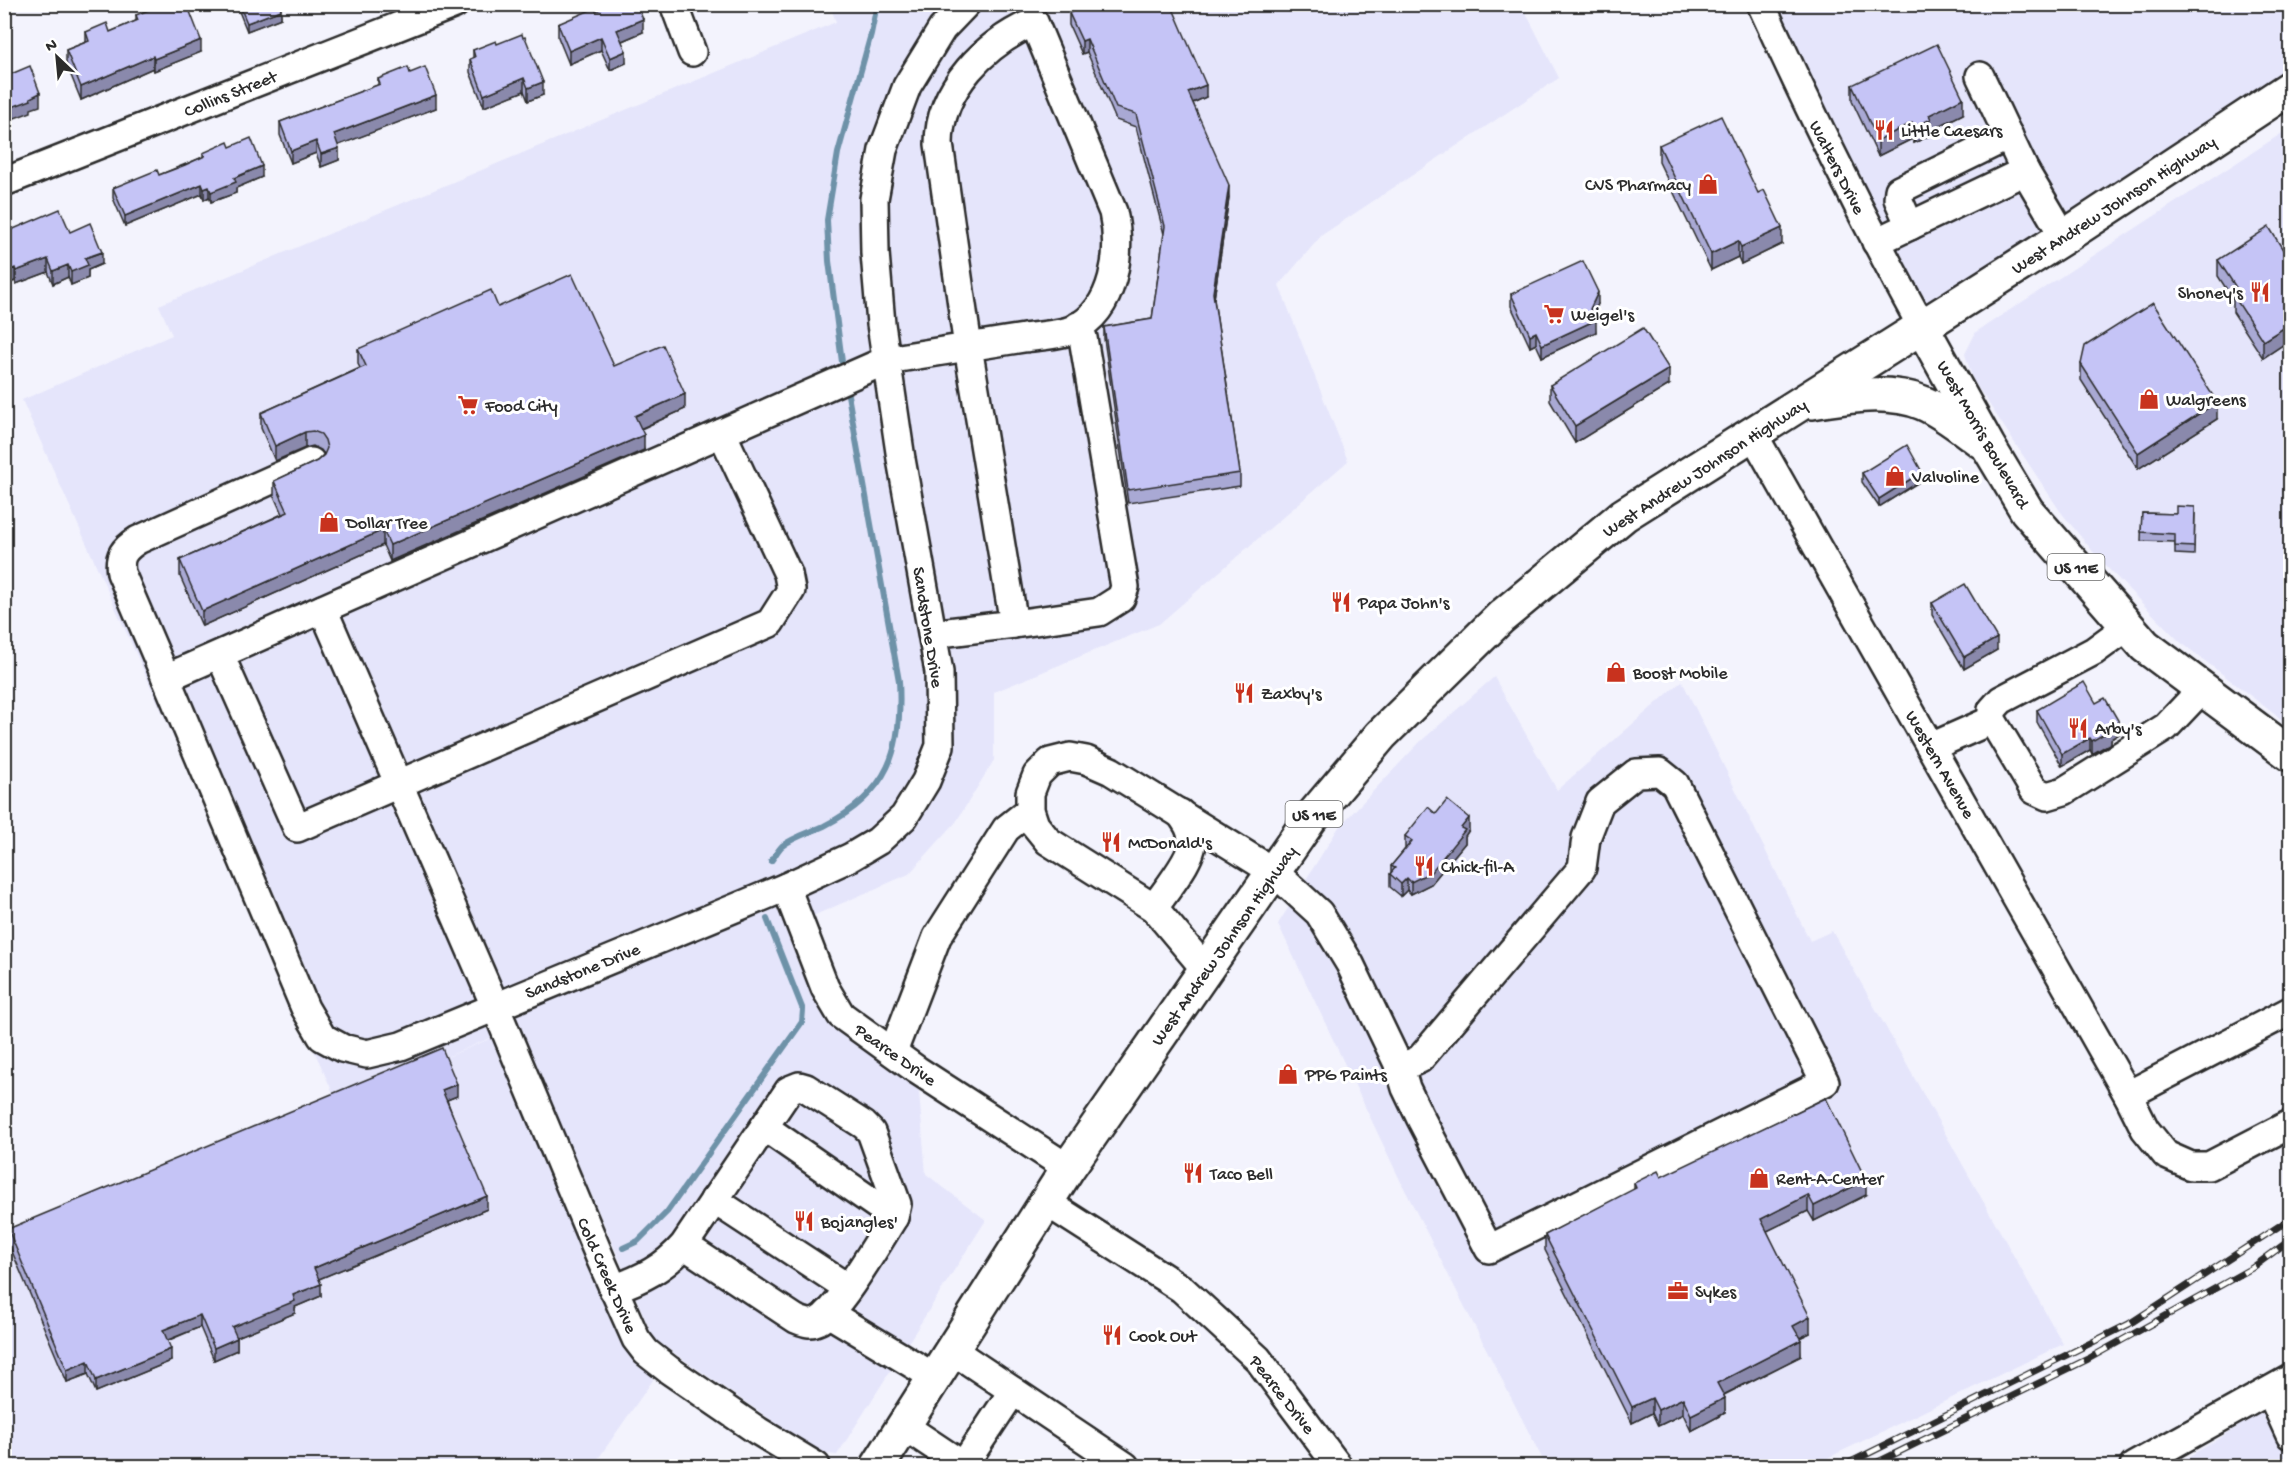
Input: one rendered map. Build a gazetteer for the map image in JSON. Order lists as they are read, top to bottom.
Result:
{
  "streets": {
    "main road": ["West Andrew Johnson Highway", "West Morris Boulevard", "US 11E"],
    "street": [
      "Collins Street",
      "Walters Drive",
      "Sandstone Drive",
      "Western Avenue",
      "Pearce Drive",
      "Cold Creek Drive"
    ]
  },
  "crossings": [
    ["Walters Drive", "West Andrew Johnson Highway"],
    ["Walters Drive", "West Morris Boulevard"],
    ["West Andrew Johnson Highway", "West Morris Boulevard"],
    ["West Andrew Johnson Highway", "Western Avenue"],
    ["West Andrew Johnson Highway", "Pearce Drive"],
    ["Sandstone Drive", "Pearce Drive"],
    ["Sandstone Drive", "Cold Creek Drive"]
  ],
  "places": {
    "restaurant": [
      "Little Caesars",
      "Shoney's",
      "Papa John's",
      "Zaxby's",
      "Arby's",
      "McDonald's",
      "Chick-fil-A",
      "Taco Bell",
      "Bojangles'",
      "Cook Out"
    ],
    "shop": [
      "CVS Pharmacy",
      "Walgreens",
      "Valvoline",
      "Dollar Tree",
      "Boost Mobile",
      "PPG Paints",
      "Rent-A-Center"
    ],
    "supermarket": ["Weigel's", "Food City"],
    "office": ["Sykes"]
  },
  "north": "top left"
}
